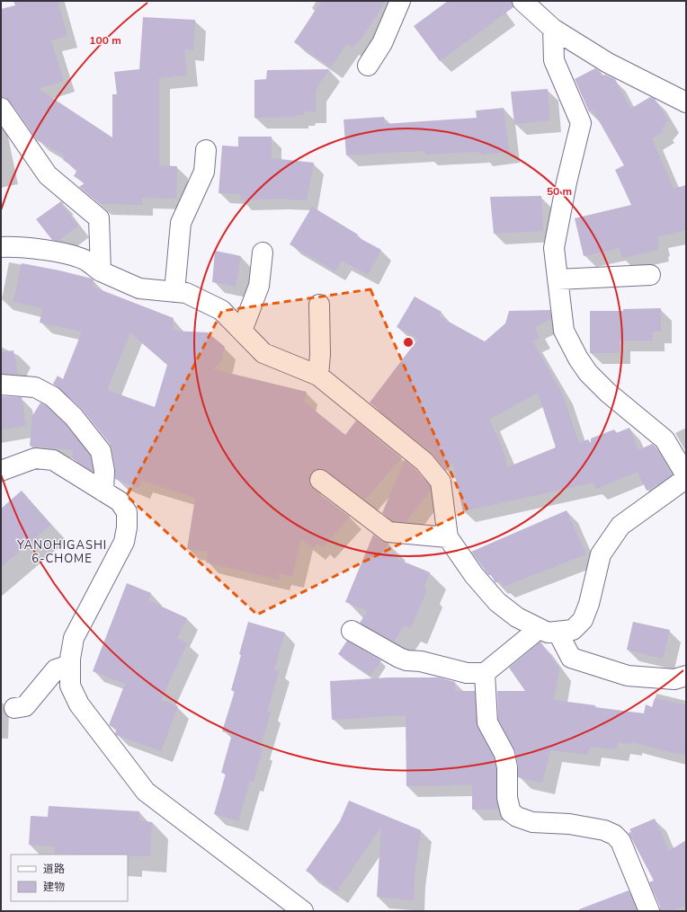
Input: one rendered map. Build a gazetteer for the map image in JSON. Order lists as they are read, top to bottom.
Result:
{
  "districts": ["YANOHIGASHI 6-CHOME"],
  "legend": ["道路", "建物"],
  "rings": ["100 m", "50 m"]
}
